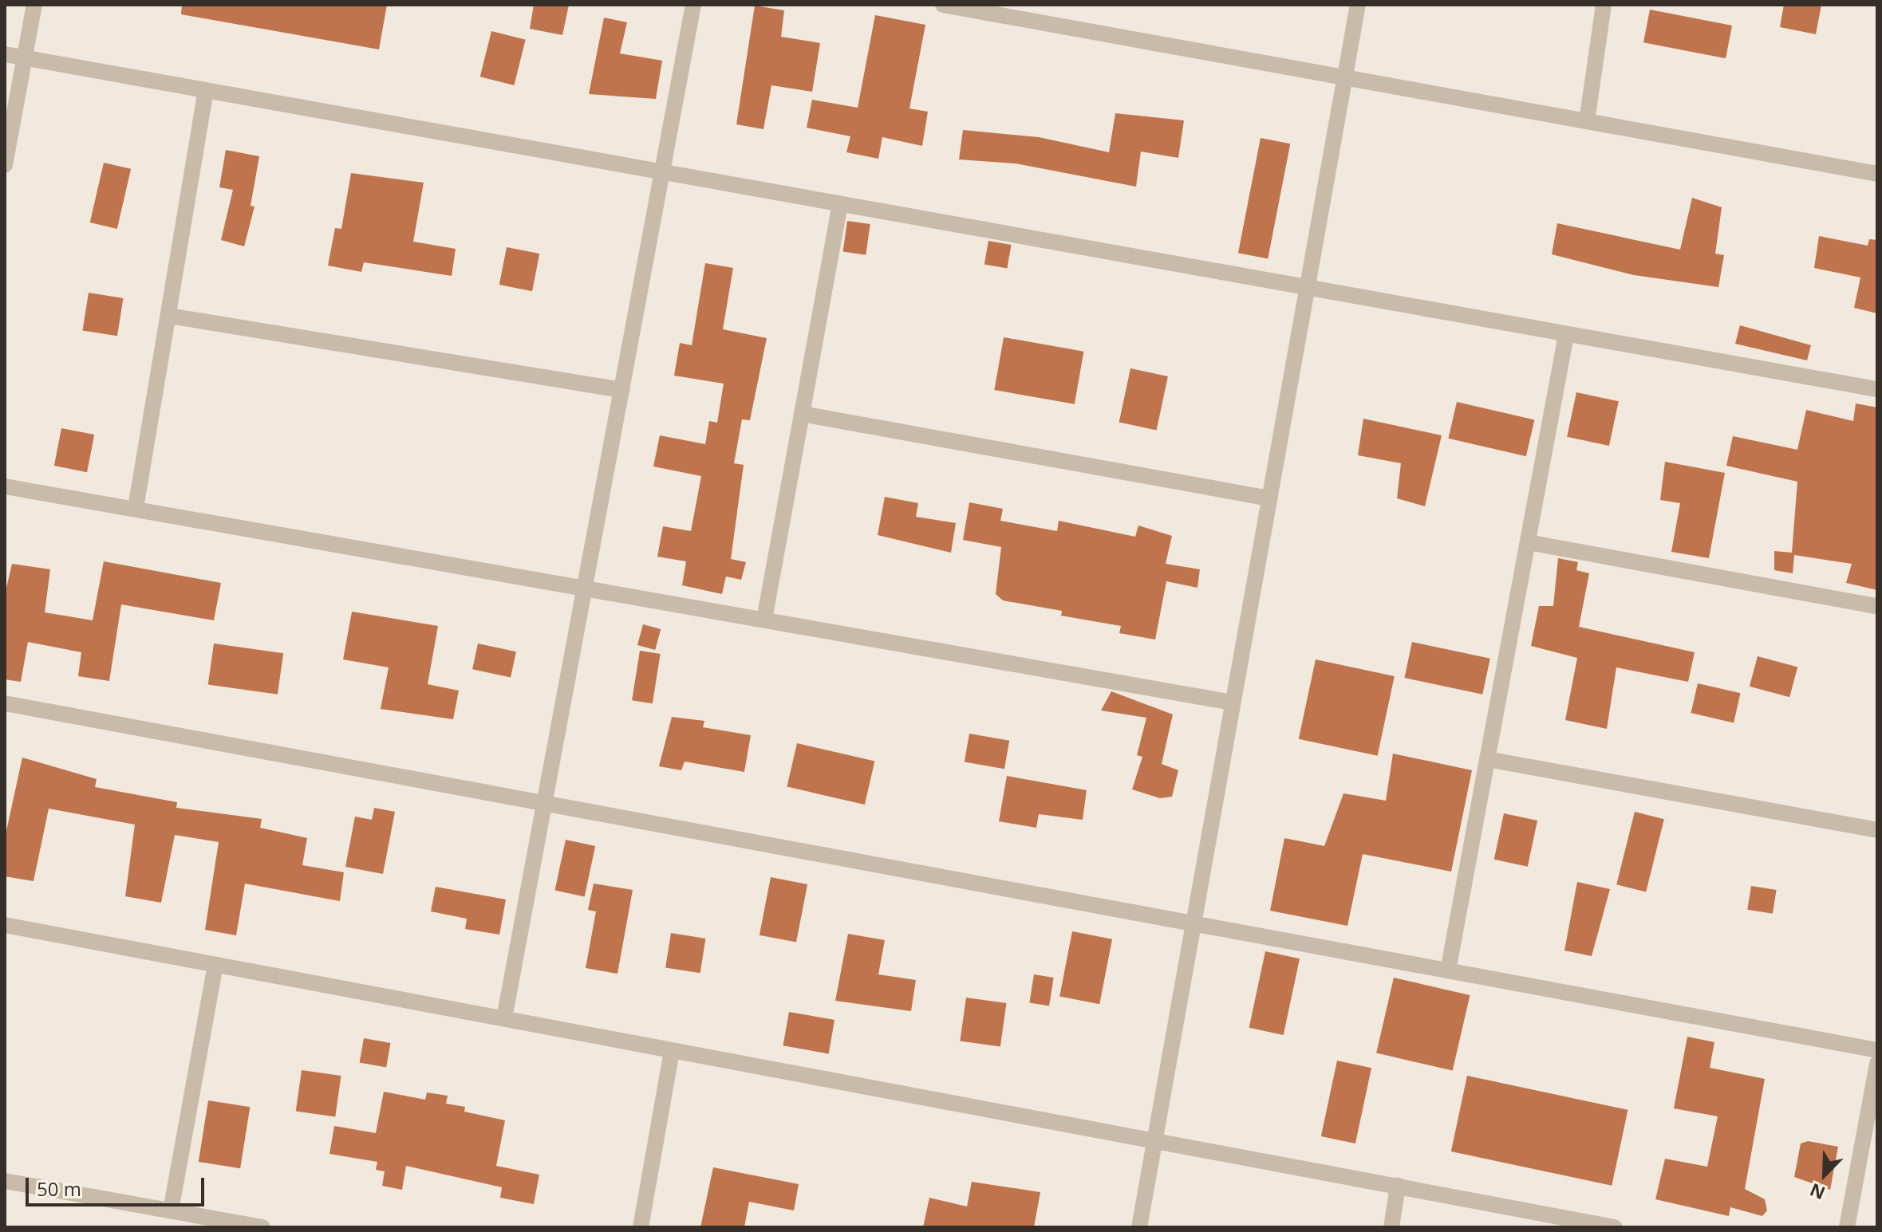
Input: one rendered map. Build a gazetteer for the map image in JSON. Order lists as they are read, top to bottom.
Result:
{
  "scale_bar": "50 m",
  "north": "bottom left"
}
